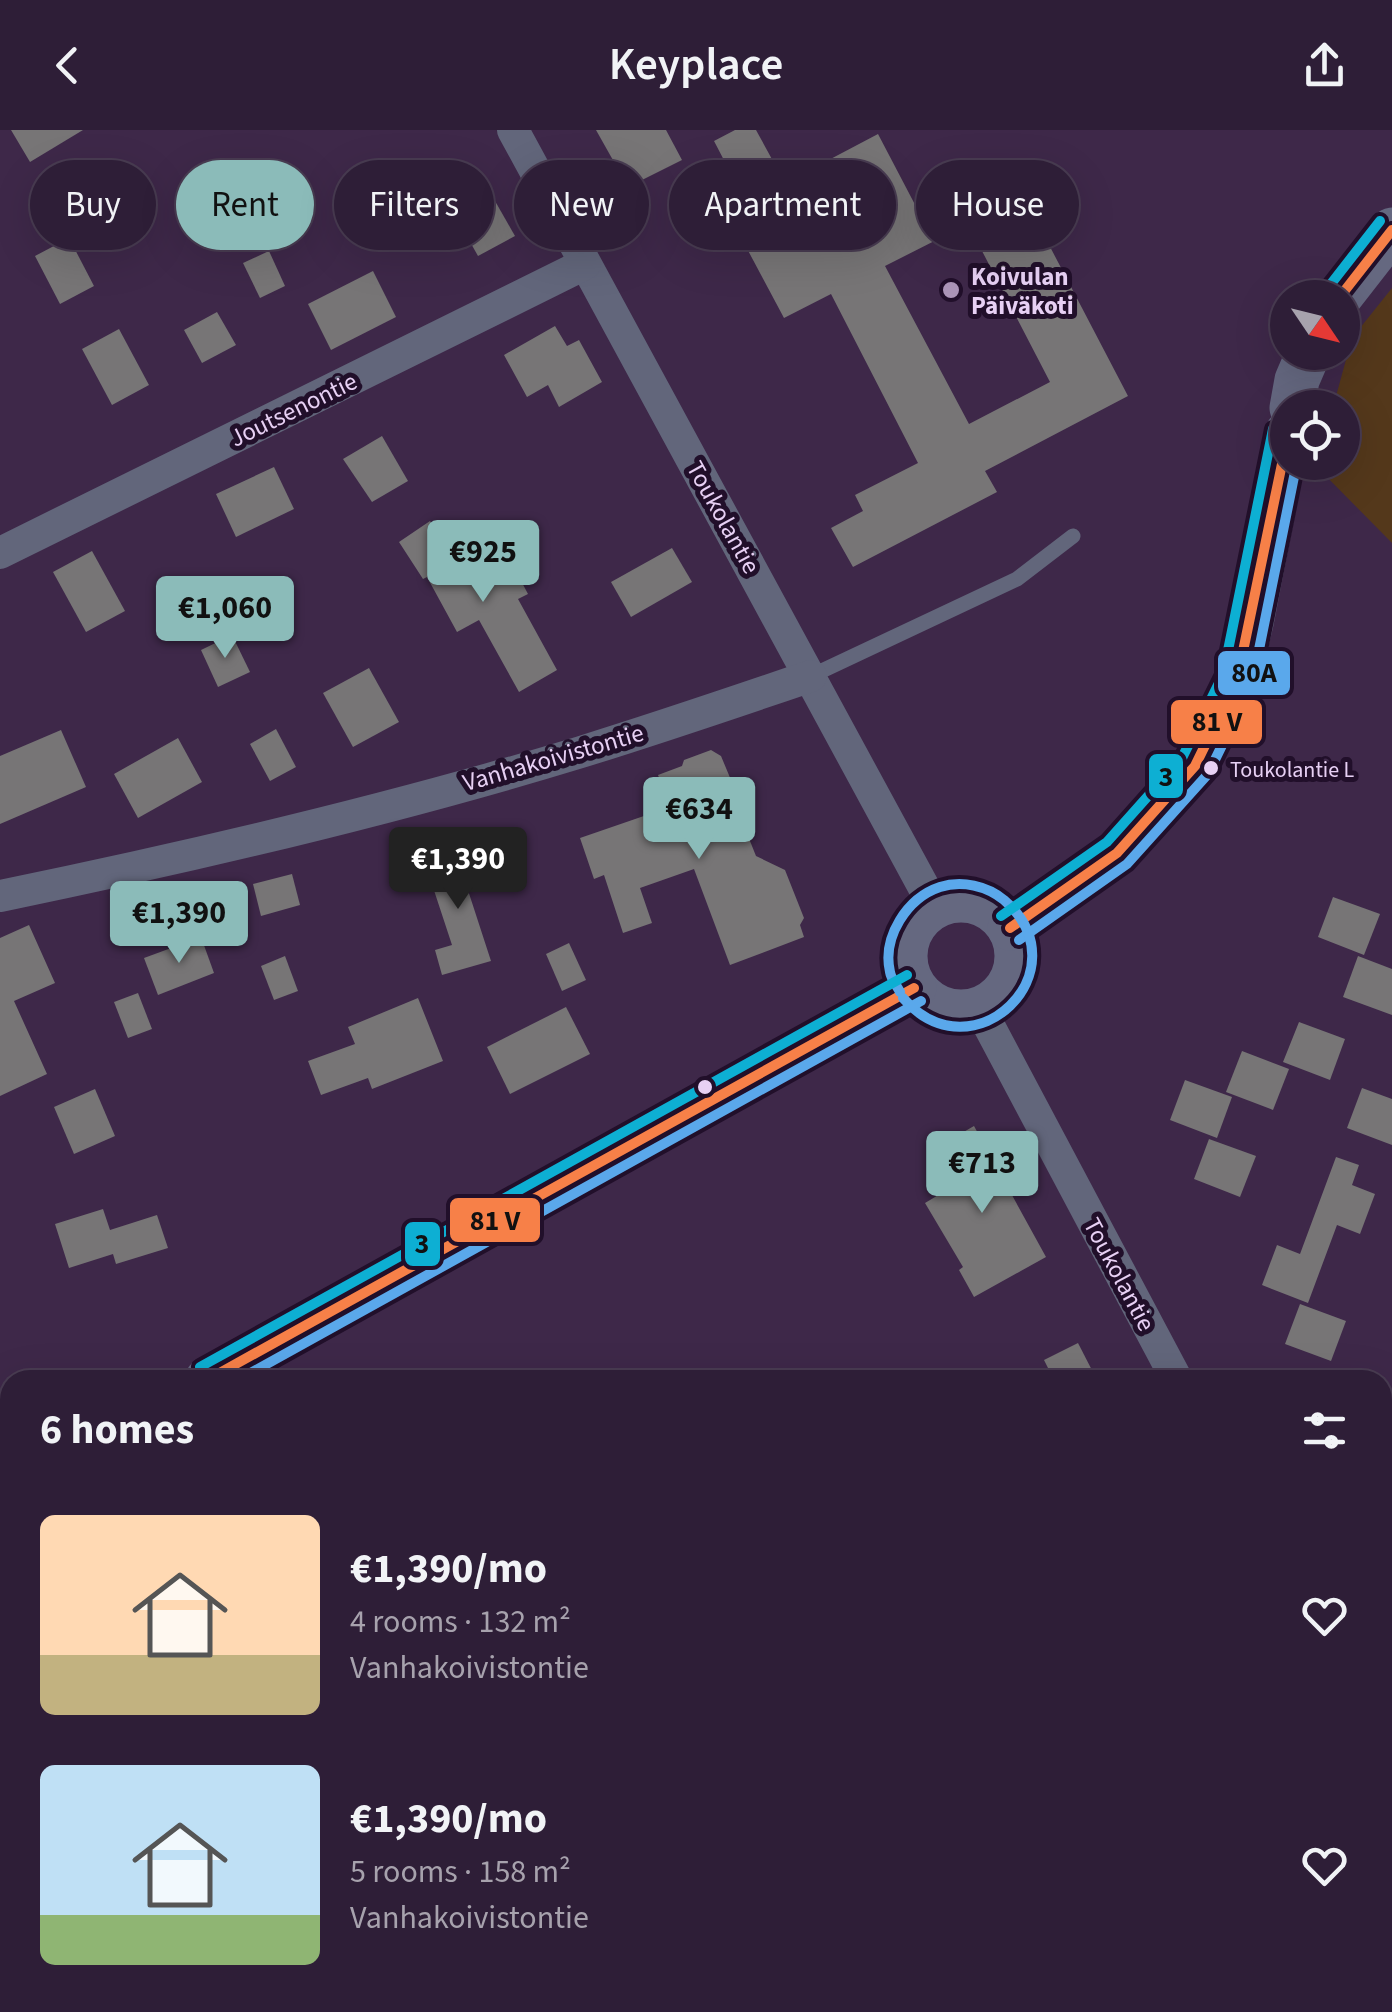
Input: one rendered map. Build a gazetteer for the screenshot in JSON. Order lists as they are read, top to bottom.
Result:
{
  "streets": {
    "street": ["Joutsenontie", "Toukolantie", "Vanhakoivistontie"]
  },
  "crossings": [
    ["Joutsenontie", "Toukolantie"],
    ["Toukolantie", "Vanhakoivistontie"]
  ],
  "places": ["Koivulan Päiväkoti", "Toukolantie L"],
  "lines": ["transit line 3", "transit line 80A"],
  "north": "bottom right",
  "page": {
    "header": "Keyplace",
    "chip": [
      "Buy",
      "Rent",
      "Filters",
      "New",
      "Apartment",
      "House"
    ],
    "price": [
      "€925",
      "€1,060",
      "€634",
      "€1,390",
      "€1,390",
      "€713"
    ],
    "heading": "6 homes",
    "list": [
      {
        "name": "€1,390/mo",
        "note": "4 rooms · 132 m² · Vanhakoivistontie"
      },
      {
        "name": "€1,390/mo",
        "note": "5 rooms · 158 m² · Vanhakoivistontie"
      }
    ]
  }
}
